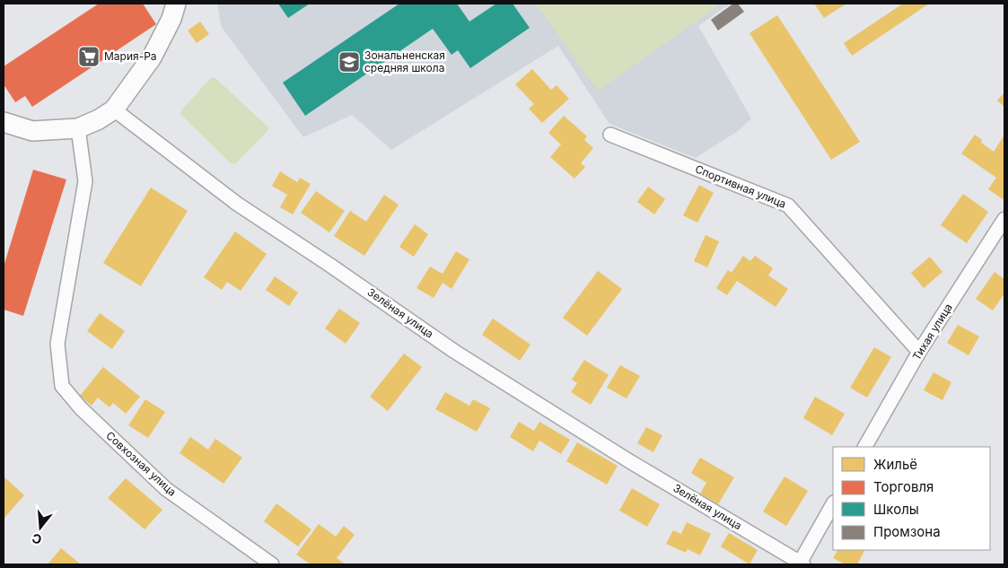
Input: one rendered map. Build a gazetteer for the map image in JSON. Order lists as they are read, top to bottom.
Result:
{
  "streets": {
    "street": [
      "Спортивная улица",
      "Зелёная улица",
      "Тихая улица",
      "Совхозная улица"
    ]
  },
  "crossings": [
    ["Спортивная улица", "Тихая улица"]
  ],
  "places": {
    "supermarket": ["Мария-Ра"],
    "school or university": ["Зональненская средняя школа"]
  },
  "legend": [
    "Жильё",
    "Торговля",
    "Школы",
    "Промзона"
  ],
  "north": "bottom"
}
